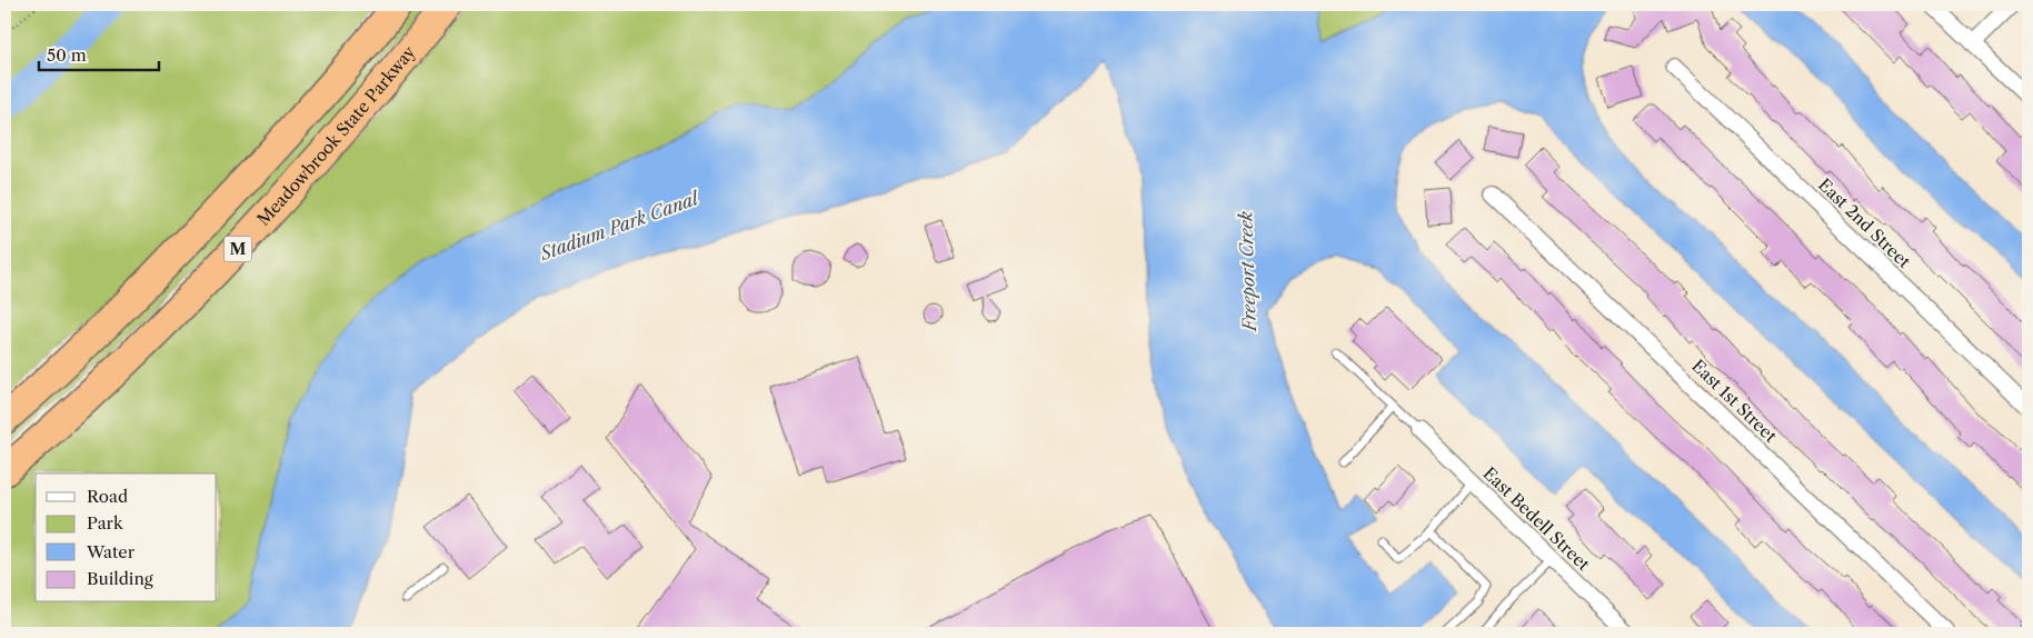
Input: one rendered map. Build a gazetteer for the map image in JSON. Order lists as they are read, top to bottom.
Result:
{
  "streets": {
    "highway": ["Meadowbrook State Parkway", "M"],
    "street": ["East 2nd Street", "East 1st Street", "East Bedell Street"]
  },
  "water": ["Stadium Park Canal", "Freeport Creek"],
  "legend": [
    "Road",
    "Park",
    "Water",
    "Building"
  ],
  "scale_bar": "50 m"
}
